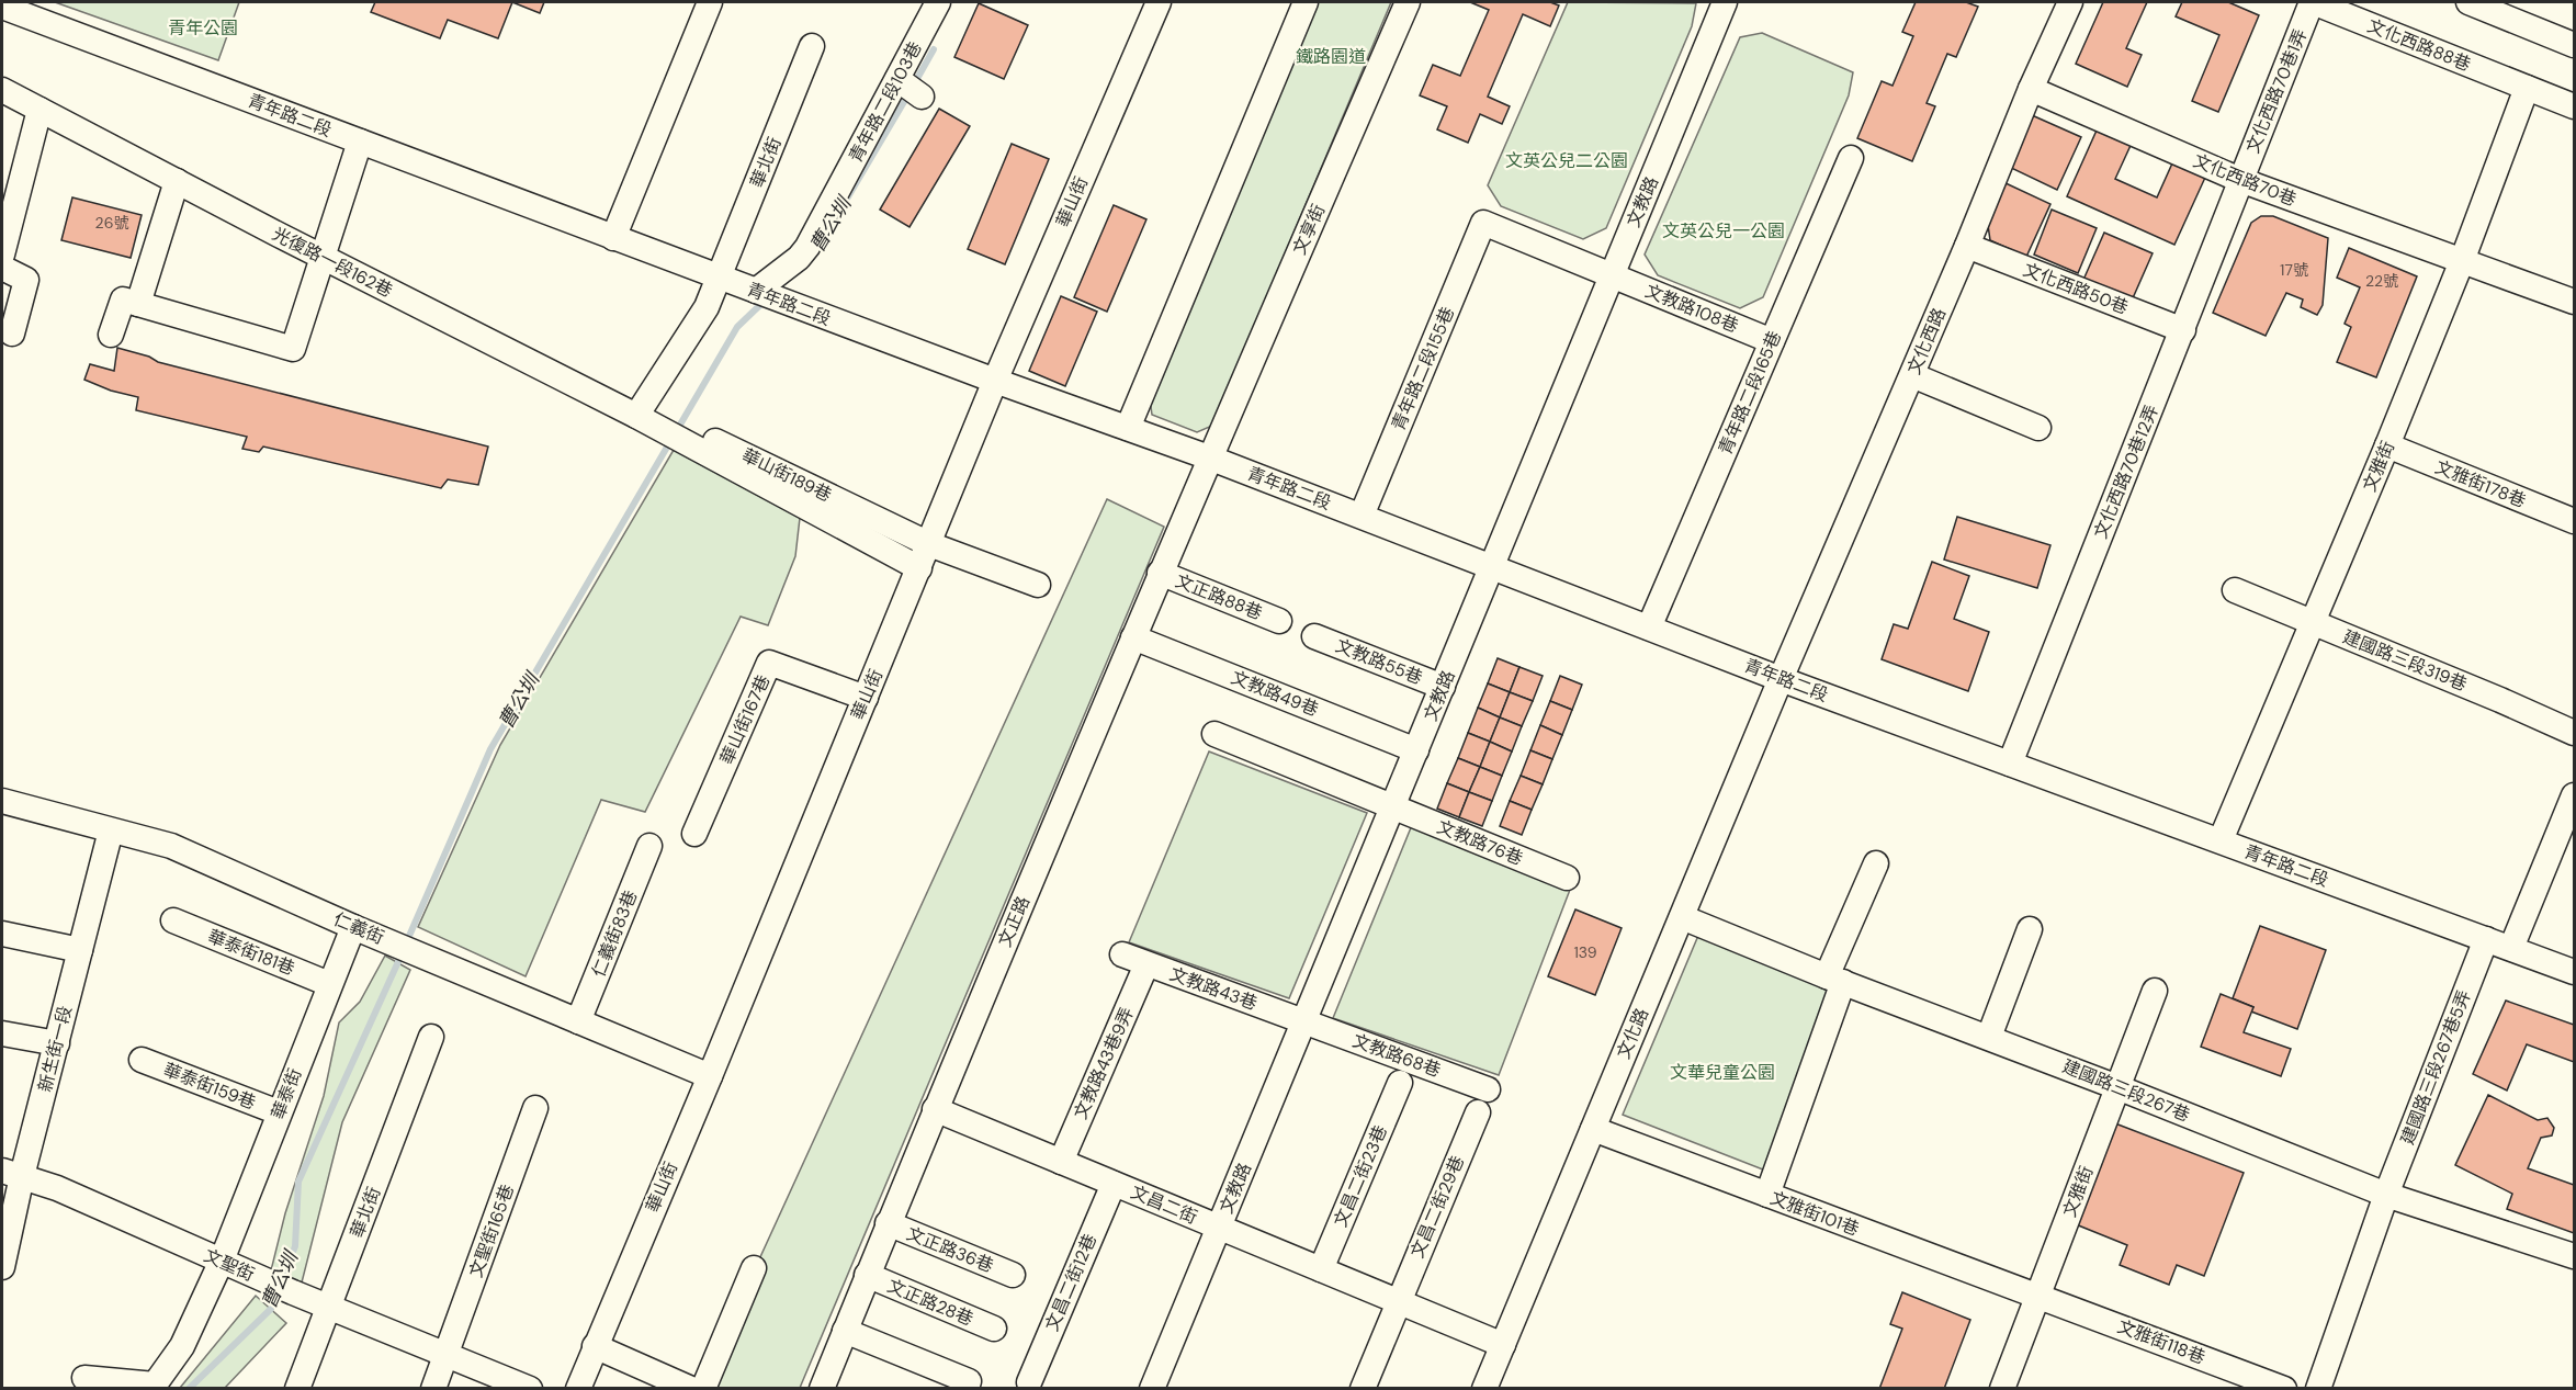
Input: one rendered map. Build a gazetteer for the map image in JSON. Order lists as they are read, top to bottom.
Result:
{
  "streets": {
    "street": [
      "文化西路88巷",
      "文化西路70巷1弄",
      "青年路二段103巷",
      "青年路二段",
      "華北街",
      "文化西路70巷",
      "華山街",
      "文教路",
      "文享街",
      "光復路一段162巷",
      "文化西路50巷",
      "文教路108巷",
      "文化西路",
      "青年路二段155巷",
      "青年路二段165巷",
      "文雅街",
      "文化西路70巷12弄",
      "華山街189巷",
      "文雅街178巷",
      "文正路88巷",
      "建國路三段319巷",
      "文教路55巷",
      "文教路49巷",
      "華山街167巷",
      "文教路76巷",
      "文正路",
      "仁義街",
      "仁義街83巷",
      "華泰街181巷",
      "文教路43巷",
      "文化路",
      "新生街一段",
      "文教路68巷",
      "文教路43巷9弄",
      "建國路三段267巷5弄",
      "華泰街159巷",
      "建國路三段267巷",
      "華泰街",
      "文昌二街23巷",
      "文昌二街",
      "文昌二街29巷",
      "文雅街101巷",
      "文聖街165巷",
      "文正路36巷",
      "文聖街",
      "文昌二街12巷",
      "文正路28巷",
      "文雅街118巷"
    ]
  },
  "crossings": [
    ["文化西路88巷", "文化西路70巷1弄"],
    ["文化西路88巷", "文雅街"],
    ["文化西路70巷1弄", "文化西路70巷"],
    ["文化西路70巷1弄", "文化西路70巷12弄"],
    ["青年路二段103巷", "青年路二段"],
    ["青年路二段", "華北街"],
    ["青年路二段", "華山街"],
    ["青年路二段", "文教路"],
    ["青年路二段", "文享街"],
    ["青年路二段", "文化西路"],
    ["青年路二段", "青年路二段155巷"],
    ["青年路二段", "青年路二段165巷"],
    ["青年路二段", "文雅街"],
    ["青年路二段", "文化西路70巷12弄"],
    ["青年路二段", "文正路"],
    ["青年路二段", "文化路"],
    ["青年路二段", "建國路三段267巷5弄"],
    ["華北街", "光復路一段162巷"],
    ["華北街", "華山街189巷"],
    ["華北街", "文聖街"],
    ["文化西路70巷", "文化西路"],
    ["文化西路70巷", "文雅街"],
    ["文化西路70巷", "文化西路70巷12弄"],
    ["華山街", "華山街189巷"],
    ["華山街", "華山街167巷"],
    ["華山街", "仁義街"],
    ["文教路", "文教路108巷"],
    ["文教路", "文教路55巷"],
    ["文教路", "文教路49巷"],
    ["文教路", "文教路76巷"],
    ["文教路", "文教路43巷"],
    ["文教路", "文教路68巷"],
    ["文教路", "文昌二街"],
    ["文享街", "文正路"],
    ["光復路一段162巷", "華山街189巷"],
    ["文化西路50巷", "文化西路"],
    ["文化西路50巷", "文化西路70巷12弄"],
    ["文教路108巷", "青年路二段155巷"],
    ["文教路108巷", "青年路二段165巷"],
    ["文化西路", "文化路"],
    ["文雅街", "文雅街178巷"],
    ["文雅街", "建國路三段319巷"],
    ["文雅街", "建國路三段267巷"],
    ["文雅街", "文雅街101巷"],
    ["文雅街", "文雅街118巷"],
    ["文正路88巷", "文正路"],
    ["文教路49巷", "文正路"],
    ["文正路", "文昌二街"],
    ["文正路", "文正路36巷"],
    ["文正路", "文正路28巷"],
    ["仁義街", "仁義街83巷"],
    ["仁義街", "新生街一段"],
    ["仁義街", "華泰街"],
    ["華泰街181巷", "華泰街"],
    ["文教路43巷", "文教路68巷"],
    ["文教路43巷", "文教路43巷9弄"],
    ["文化路", "建國路三段267巷"],
    ["文化路", "文昌二街"],
    ["文化路", "文雅街101巷"],
    ["新生街一段", "文聖街"],
    ["文教路43巷9弄", "文昌二街"],
    ["建國路三段267巷5弄", "建國路三段267巷"],
    ["華泰街159巷", "華泰街"],
    ["華泰街", "文聖街"],
    ["文昌二街23巷", "文昌二街"],
    ["文昌二街", "文昌二街29巷"],
    ["文昌二街", "文昌二街12巷"],
    ["文雅街101巷", "文雅街118巷"],
    ["文聖街165巷", "文聖街"]
  ],
  "water": ["曹公圳"],
  "parks": [
    "青年公園",
    "鐵路園道",
    "文英公兒二公園",
    "文英公兒一公園",
    "文華兒童公園"
  ],
  "house_numbers": [
    "26號",
    "17號",
    "22號",
    "139"
  ]
}
